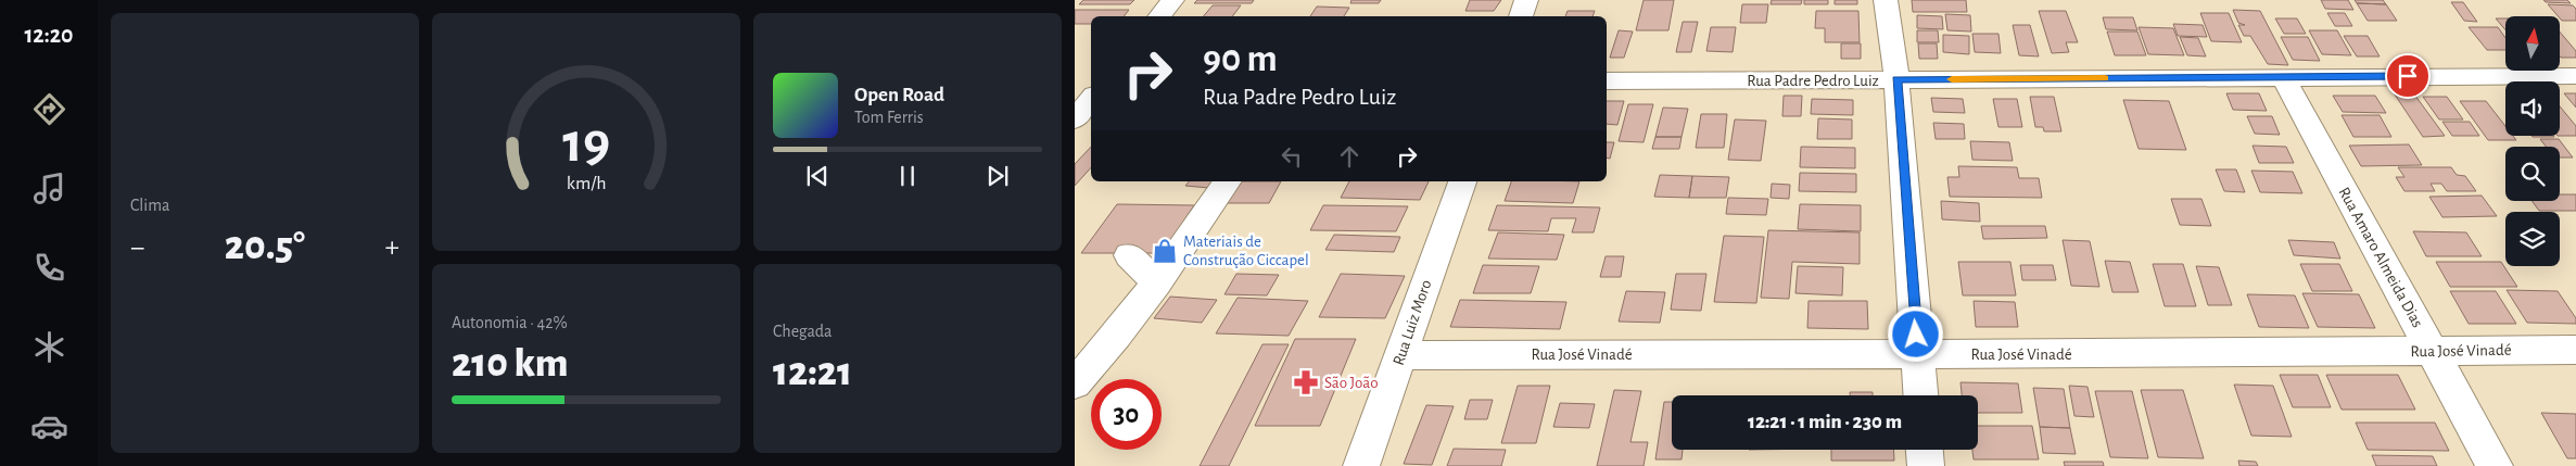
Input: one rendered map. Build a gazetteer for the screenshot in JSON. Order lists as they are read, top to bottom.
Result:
{
  "streets": {
    "street": [
      "Rua Padre Pedro Luiz",
      "Rua Amaro Almeida Dias",
      "Rua Luiz Moro",
      "Rua José Vinadé"
    ]
  },
  "crossings": [
    ["Rua Padre Pedro Luiz", "Rua Amaro Almeida Dias"],
    ["Rua Amaro Almeida Dias", "Rua José Vinadé"],
    ["Rua Luiz Moro", "Rua José Vinadé"]
  ],
  "places": {
    "shop": ["Materiais de Construção Ciccapel"],
    "pharmacy": ["São João"]
  },
  "north": "top",
  "page": {
    "tabs": "12:20",
    "tile": [
      "Clima",
      ["Autonomia · 42%", "210 km"],
      ["Chegada", "12:21"]
    ],
    "turn": ["90 m", "Rua Padre Pedro Luiz"],
    "song": ["Open Road", "Tom Ferris"],
    "heat": ["−", "20.5°", "+"],
    "limit": "30",
    "trip": "12:21 · 1 min · 230 m",
    "gauge": ["19", "km/h"]
  }
}
